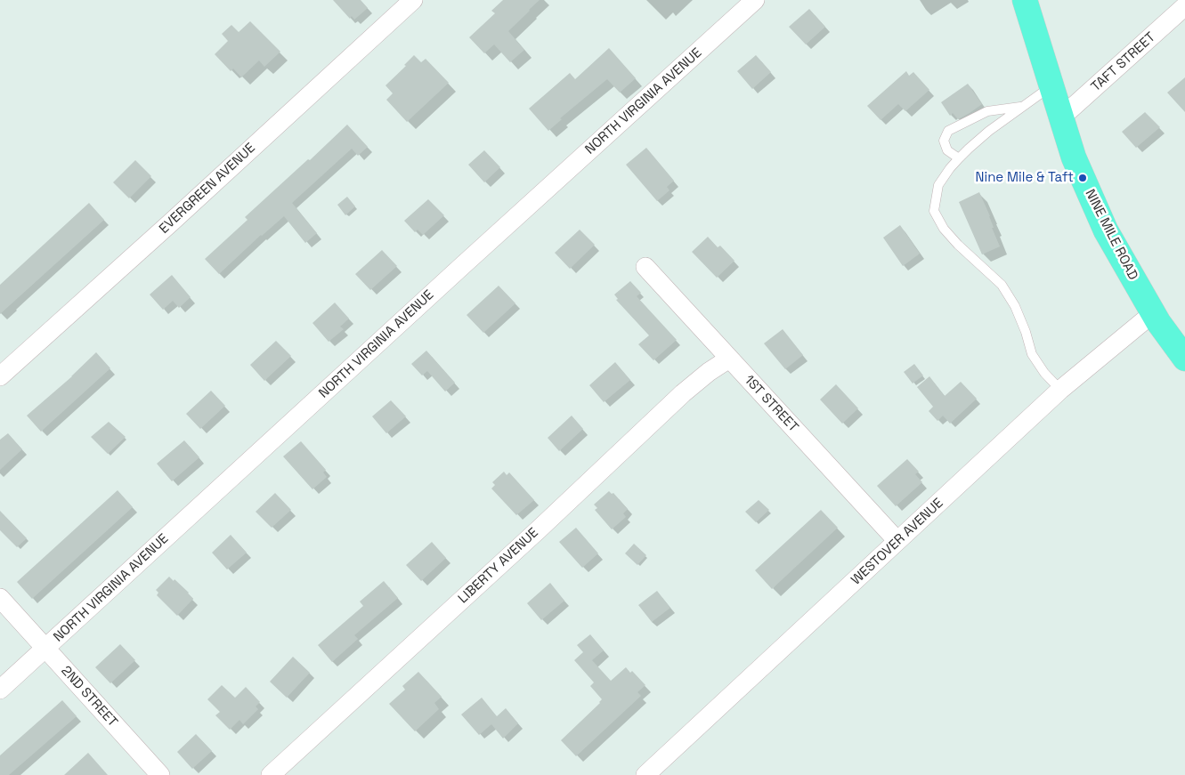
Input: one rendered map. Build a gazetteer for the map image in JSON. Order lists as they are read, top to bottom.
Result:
{
  "streets": {
    "main road": ["NINE MILE ROAD"],
    "street": [
      "TAFT STREET",
      "NORTH VIRGINIA AVENUE",
      "EVERGREEN AVENUE",
      "1ST STREET",
      "WESTOVER AVENUE",
      "LIBERTY AVENUE",
      "2ND STREET"
    ]
  },
  "crossings": [
    ["TAFT STREET", "NINE MILE ROAD"],
    ["NORTH VIRGINIA AVENUE", "2ND STREET"],
    ["NINE MILE ROAD", "WESTOVER AVENUE"],
    ["1ST STREET", "WESTOVER AVENUE"],
    ["1ST STREET", "LIBERTY AVENUE"]
  ],
  "places": ["Nine Mile & Taft"]
}
